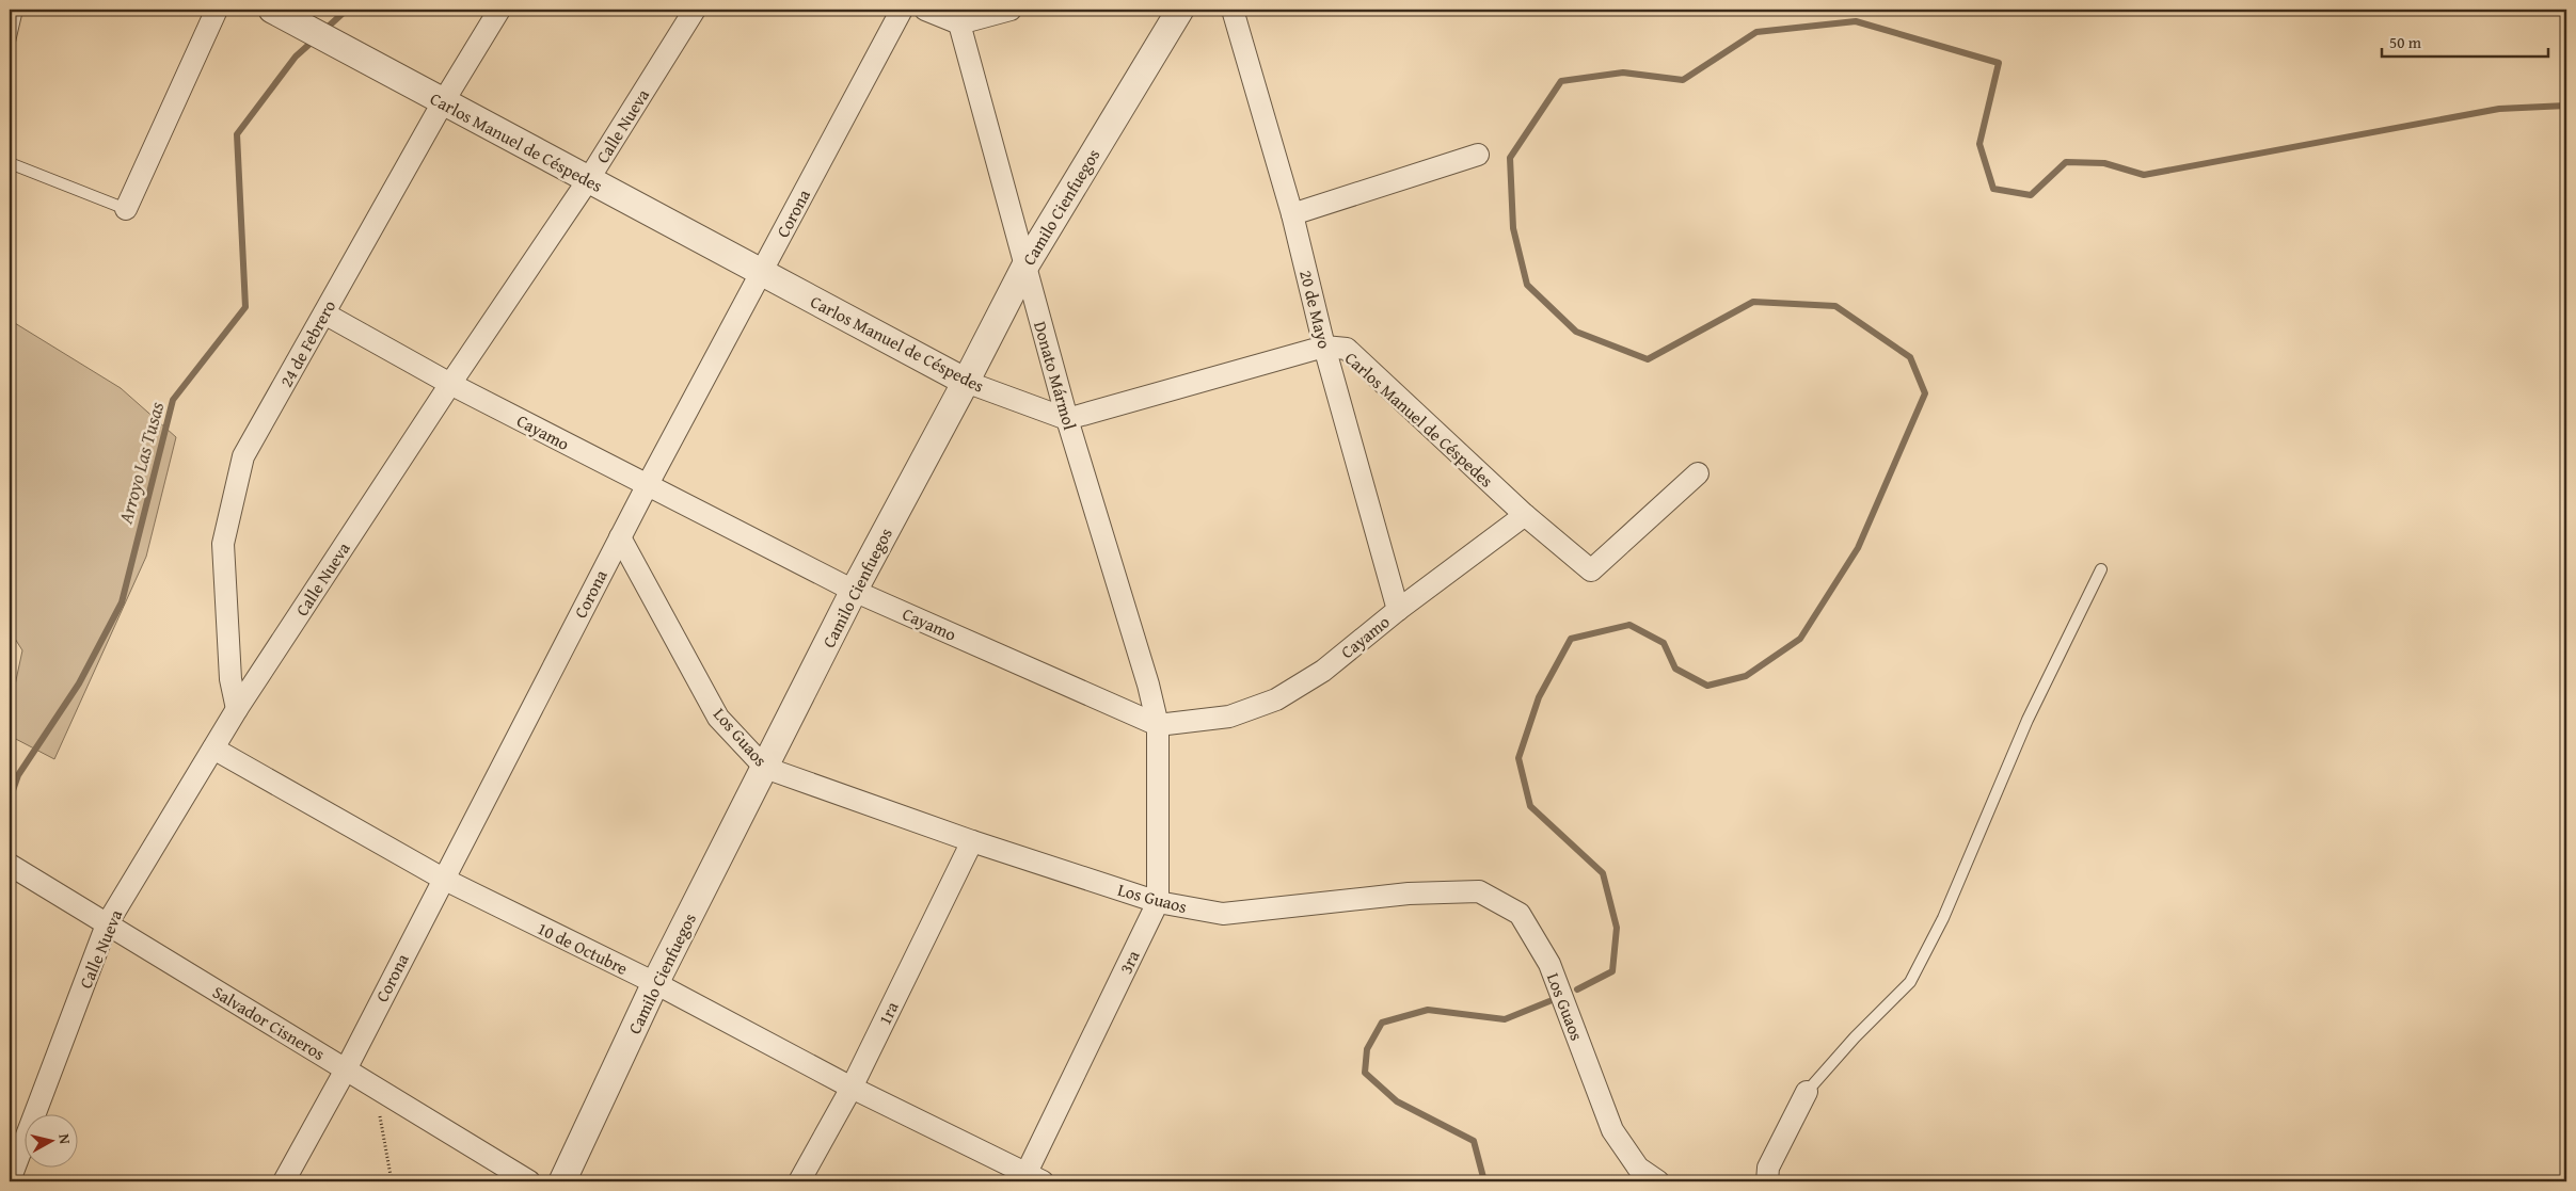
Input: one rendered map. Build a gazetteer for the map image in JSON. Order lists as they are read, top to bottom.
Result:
{
  "streets": {
    "street": [
      "Calle Nueva",
      "Carlos Manuel de Céspedes",
      "Camilo Cienfuegos",
      "Corona",
      "20 de Mayo",
      "24 de Febrero",
      "Donato Mármol",
      "Cayamo",
      "Los Guaos",
      "10 de Octubre",
      "3ra",
      "1ra",
      "Salvador Cisneros"
    ]
  },
  "crossings": [
    ["Calle Nueva", "Carlos Manuel de Céspedes"],
    ["Calle Nueva", "24 de Febrero"],
    ["Calle Nueva", "Cayamo"],
    ["Calle Nueva", "10 de Octubre"],
    ["Calle Nueva", "Salvador Cisneros"],
    ["Carlos Manuel de Céspedes", "Camilo Cienfuegos"],
    ["Carlos Manuel de Céspedes", "Corona"],
    ["Carlos Manuel de Céspedes", "20 de Mayo"],
    ["Carlos Manuel de Céspedes", "24 de Febrero"],
    ["Carlos Manuel de Céspedes", "Donato Mármol"],
    ["Carlos Manuel de Céspedes", "Cayamo"],
    ["Camilo Cienfuegos", "Donato Mármol"],
    ["Camilo Cienfuegos", "Cayamo"],
    ["Camilo Cienfuegos", "Los Guaos"],
    ["Camilo Cienfuegos", "10 de Octubre"],
    ["Corona", "Cayamo"],
    ["Corona", "Los Guaos"],
    ["Corona", "10 de Octubre"],
    ["Corona", "Salvador Cisneros"],
    ["20 de Mayo", "Cayamo"],
    ["24 de Febrero", "Cayamo"],
    ["Donato Mármol", "Cayamo"],
    ["Donato Mármol", "3ra"],
    ["Cayamo", "3ra"],
    ["Los Guaos", "3ra"],
    ["Los Guaos", "1ra"],
    ["10 de Octubre", "3ra"],
    ["10 de Octubre", "1ra"]
  ],
  "water": ["Arroyo Las Tusas"],
  "scale_bar": "50 m",
  "north": "right"
}
